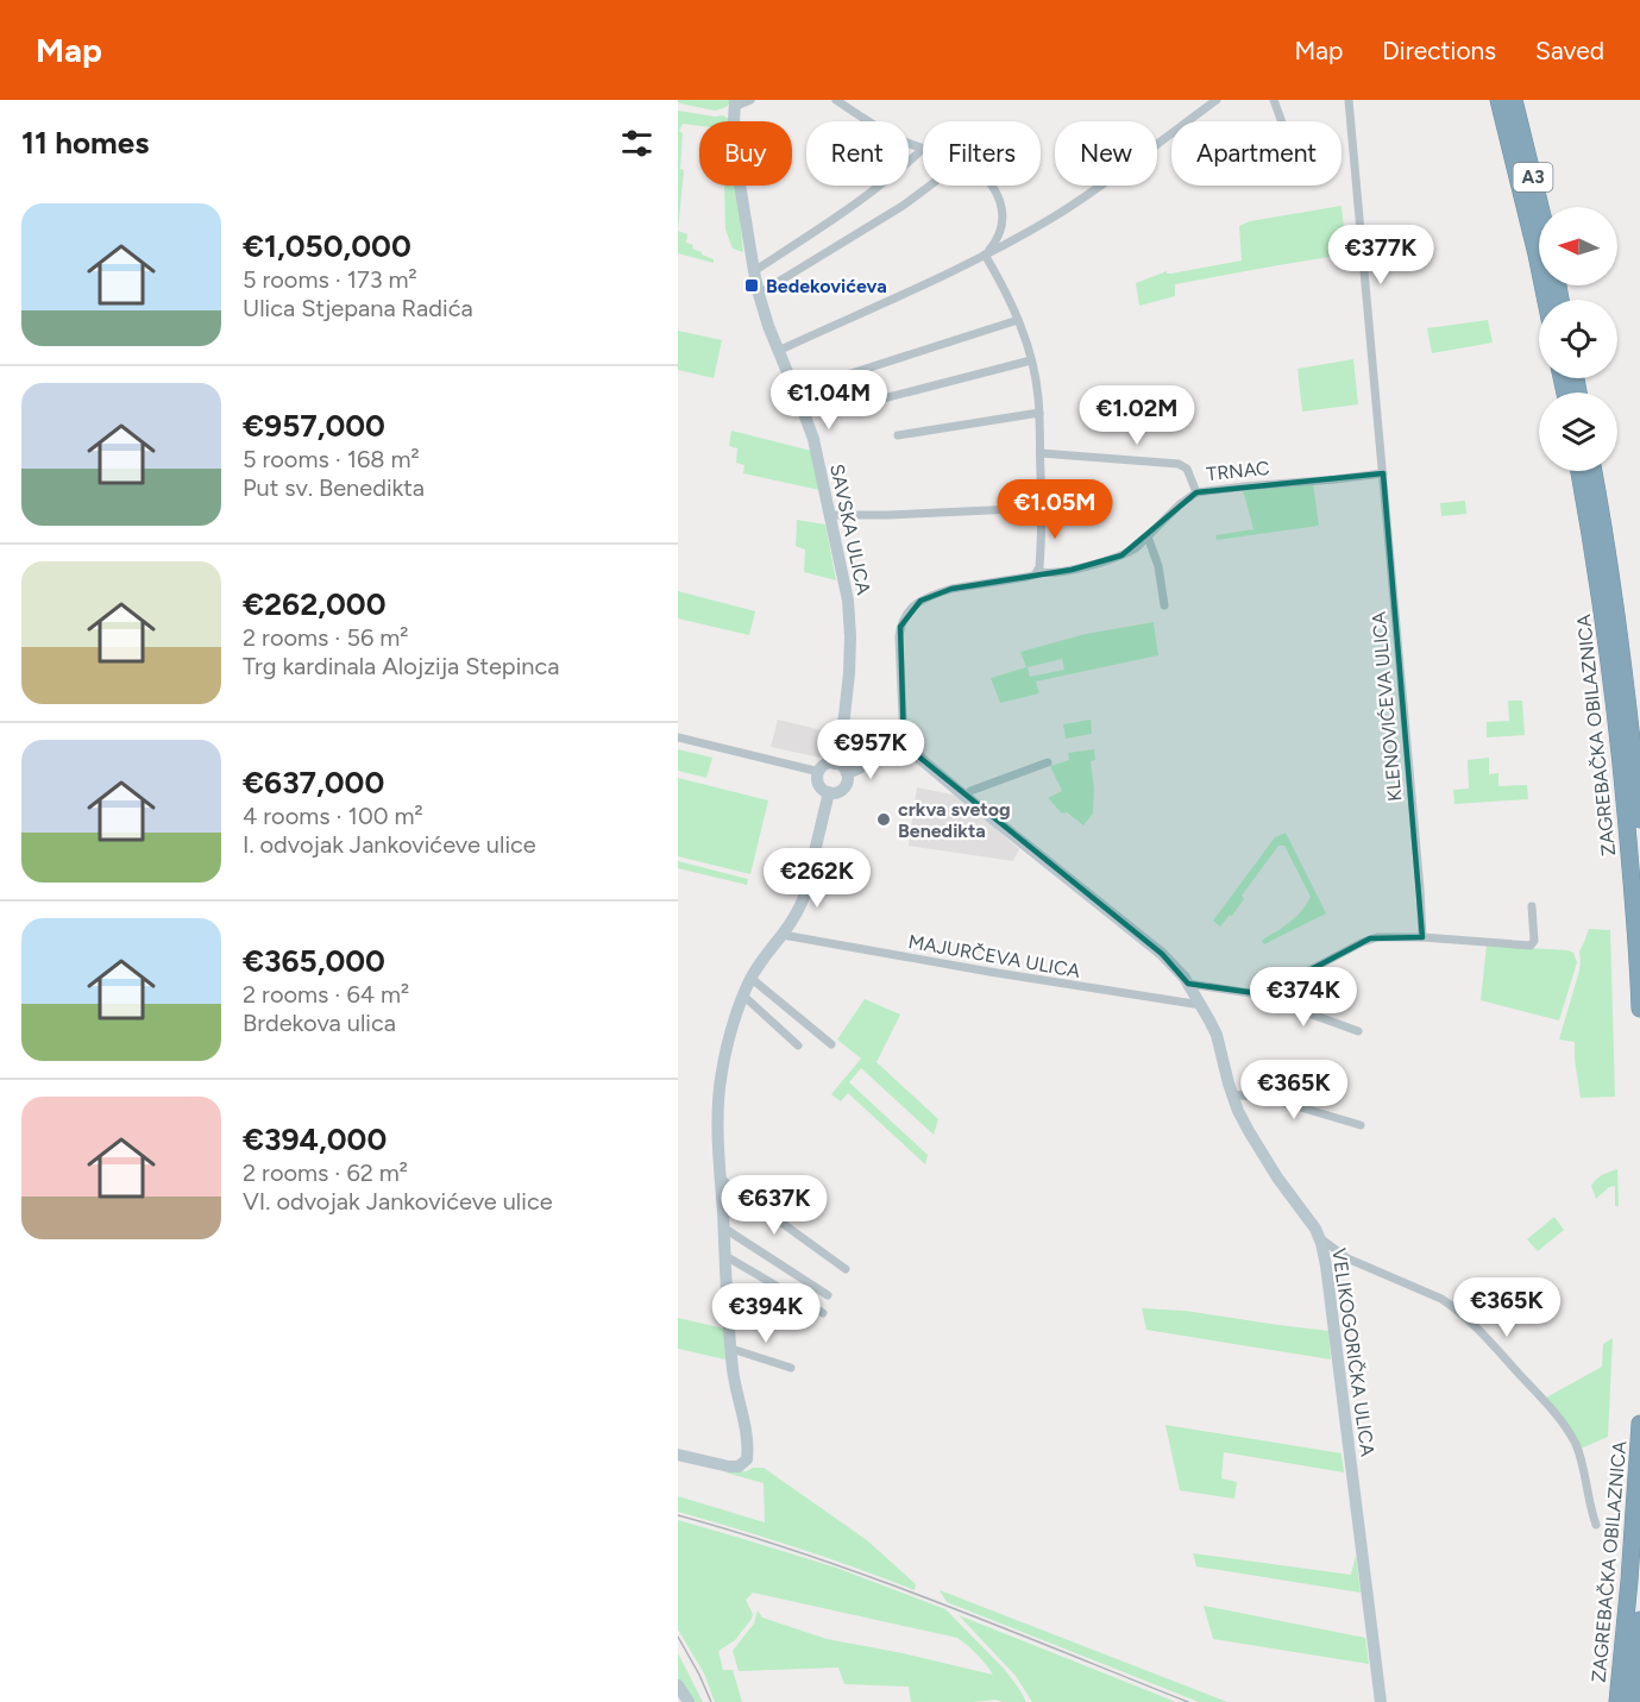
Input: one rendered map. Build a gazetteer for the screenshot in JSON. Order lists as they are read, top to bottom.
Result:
{
  "streets": {
    "highway": ["A3", "ZAGREBAČKA OBILAZNICA"],
    "street": [
      "TRNAC",
      "SAVSKA ULICA",
      "KLENOVIĆEVA ULICA",
      "MAJURČEVA ULICA",
      "VELIKOGORIČKA ULICA"
    ]
  },
  "crossings": [
    ["TRNAC", "KLENOVIĆEVA ULICA"],
    ["TRNAC", "VELIKOGORIČKA ULICA"],
    ["MAJURČEVA ULICA", "VELIKOGORIČKA ULICA"]
  ],
  "places": {
    "transit": ["Bedekovićeva"],
    "other": ["crkva svetog Benedikta"]
  },
  "north": "left",
  "page": {
    "header": "Map",
    "nav": ["Map", "Directions", "Saved"],
    "heading": "11 homes",
    "chip": [
      "Buy",
      "Rent",
      "Filters",
      "New",
      "Apartment"
    ],
    "list": [
      {
        "name": "€1,050,000",
        "note": "5 rooms · 173 m² · Ulica Stjepana Radića"
      },
      {
        "name": "€957,000",
        "note": "5 rooms · 168 m² · Put sv. Benedikta"
      },
      {
        "name": "€262,000",
        "note": "2 rooms · 56 m² · Trg kardinala Alojzija Stepinca"
      },
      {
        "name": "€637,000",
        "note": "4 rooms · 100 m² · I. odvojak Jankovićeve ulice"
      },
      {
        "name": "€365,000",
        "note": "2 rooms · 64 m² · Brdekova ulica"
      },
      {
        "name": "€394,000",
        "note": "2 rooms · 62 m² · VI. odvojak Jankovićeve ulice"
      }
    ],
    "price": [
      "€377K",
      "€1.04M",
      "€1.02M",
      "€1.05M",
      "€957K",
      "€262K",
      "€374K",
      "€365K",
      "€637K",
      "€365K",
      "€394K"
    ]
  }
}
